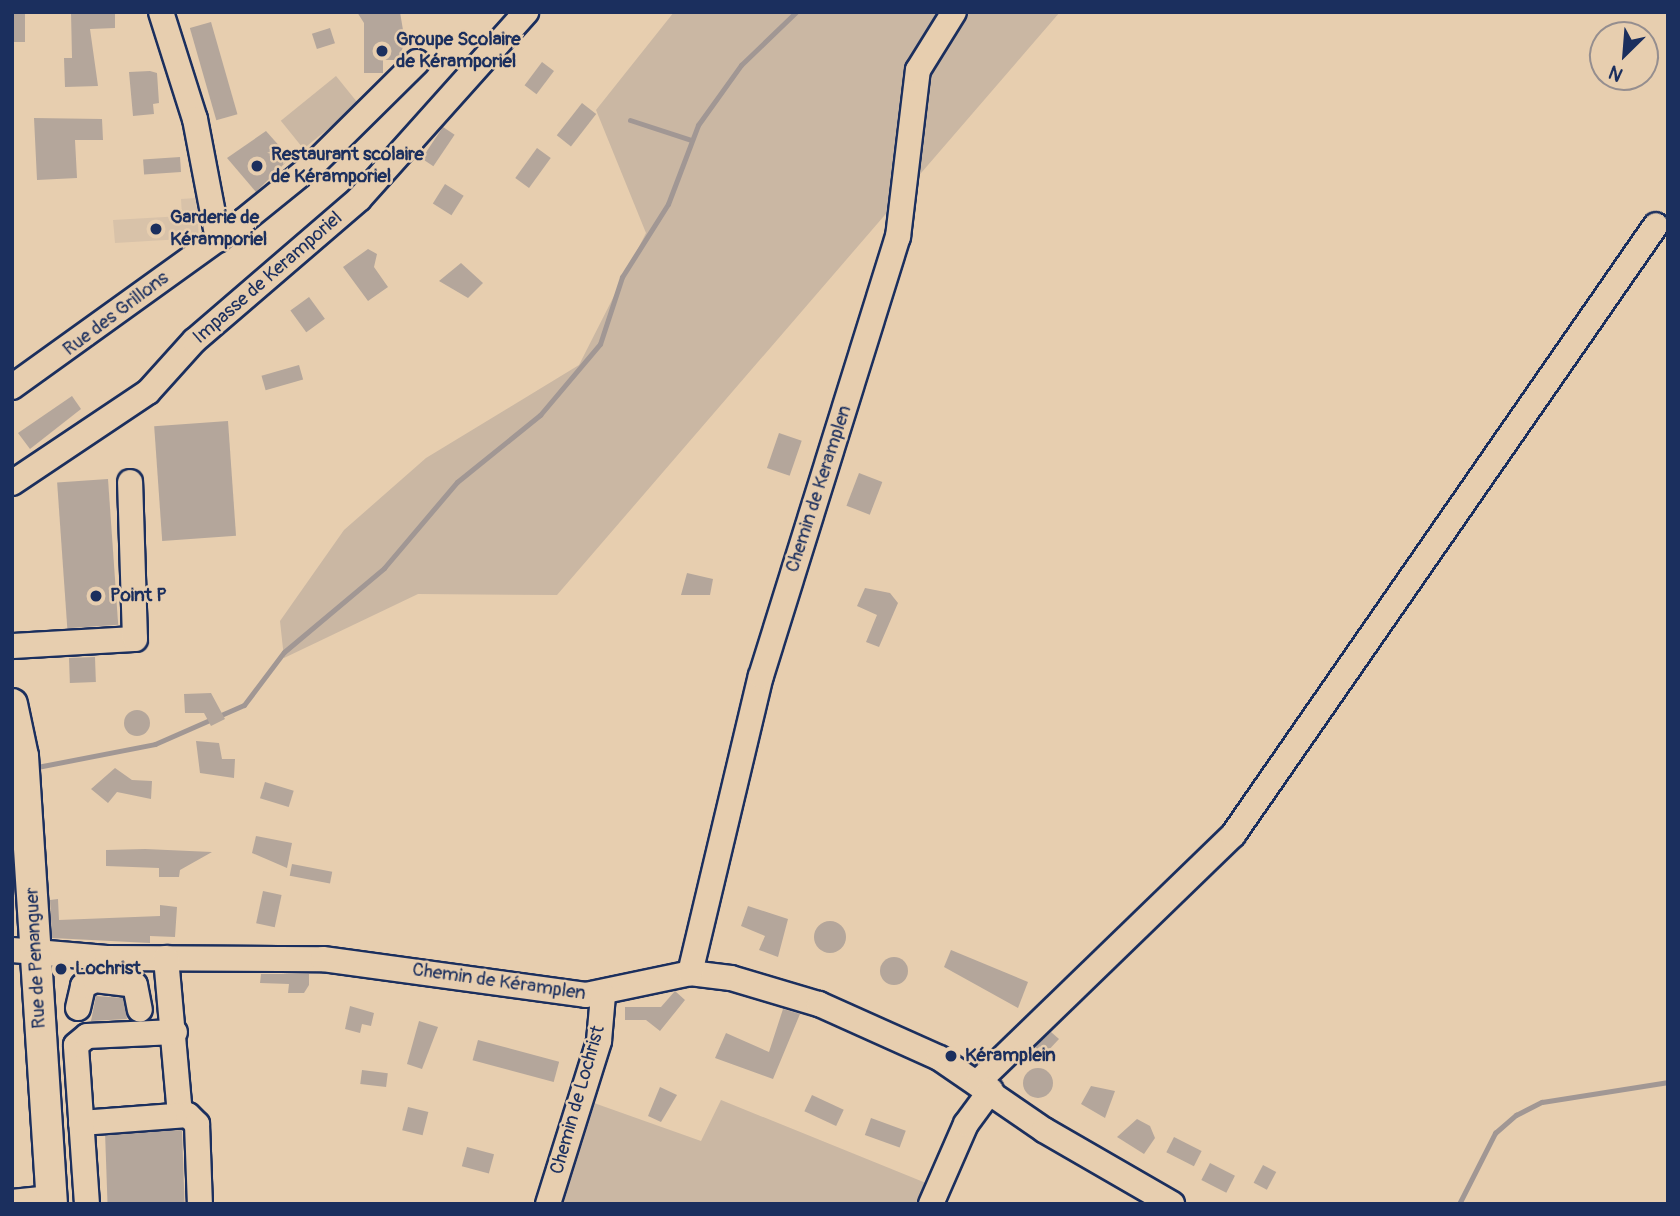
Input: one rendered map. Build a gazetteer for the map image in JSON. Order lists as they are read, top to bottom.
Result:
{
  "streets": {
    "main road": ["Rue de Penanguer"],
    "street": [
      "Impasse de Keramporiel",
      "Rue des Grillons",
      "Chemin de Keramplen",
      "Chemin de Kéramplen",
      "Chemin de Lochrist"
    ]
  },
  "crossings": [
    ["Chemin de Keramplen", "Chemin de Kéramplen"],
    ["Rue de Penanguer", "Chemin de Kéramplen"],
    ["Chemin de Kéramplen", "Chemin de Lochrist"]
  ],
  "places": [
    "Groupe Scolaire de Kéramporiel",
    "Restaurant scolaire de Kéramporiel",
    "Garderie de Kéramporiel",
    "Point P",
    "Lochrist",
    "Kéramplein"
  ],
  "north": "bottom left"
}
